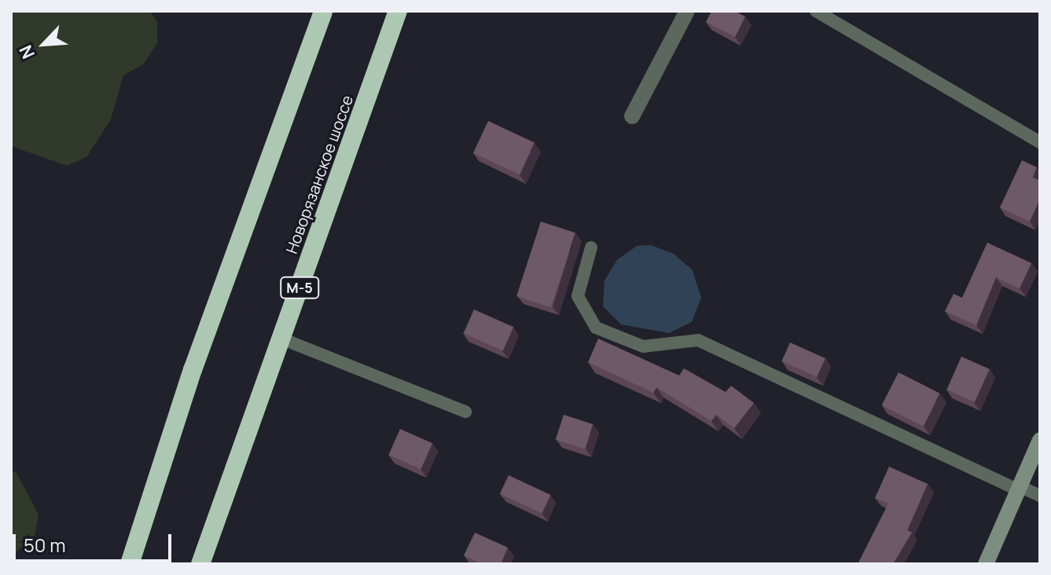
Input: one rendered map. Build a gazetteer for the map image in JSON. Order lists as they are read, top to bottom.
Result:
{
  "streets": {
    "highway": ["Новорязанское шоссе", "М-5"]
  },
  "scale_bar": "50 m",
  "north": "bottom left"
}
